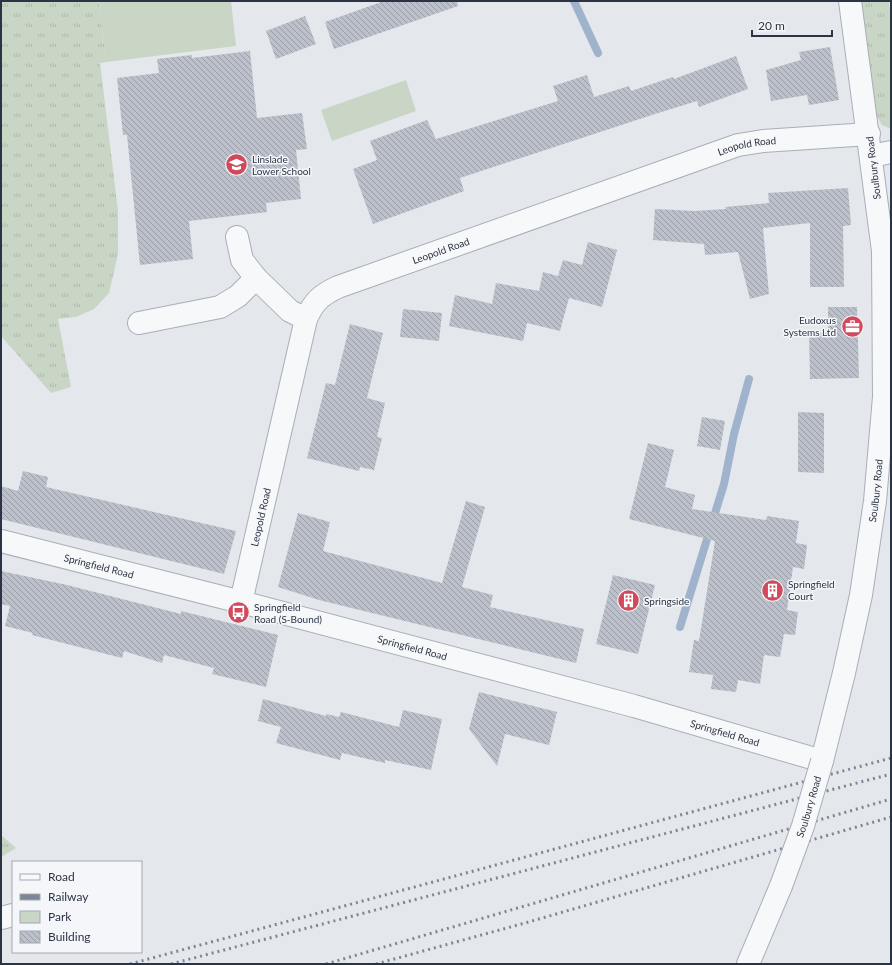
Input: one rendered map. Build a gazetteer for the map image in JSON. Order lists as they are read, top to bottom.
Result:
{
  "streets": {
    "street": ["Leopold Road", "Soulbury Road", "Springfield Road"]
  },
  "crossings": [
    ["Leopold Road", "Soulbury Road"],
    ["Leopold Road", "Springfield Road"],
    ["Soulbury Road", "Springfield Road"]
  ],
  "places": {
    "school or university": ["Linslade Lower School"],
    "office": ["Eudoxus Systems Ltd"],
    "building": ["Springfield Court", "Springside"],
    "bus stop": ["Springfield Road (S-Bound)"]
  },
  "legend": [
    "Road",
    "Railway",
    "Park",
    "Building"
  ],
  "scale_bar": "20 m"
}
